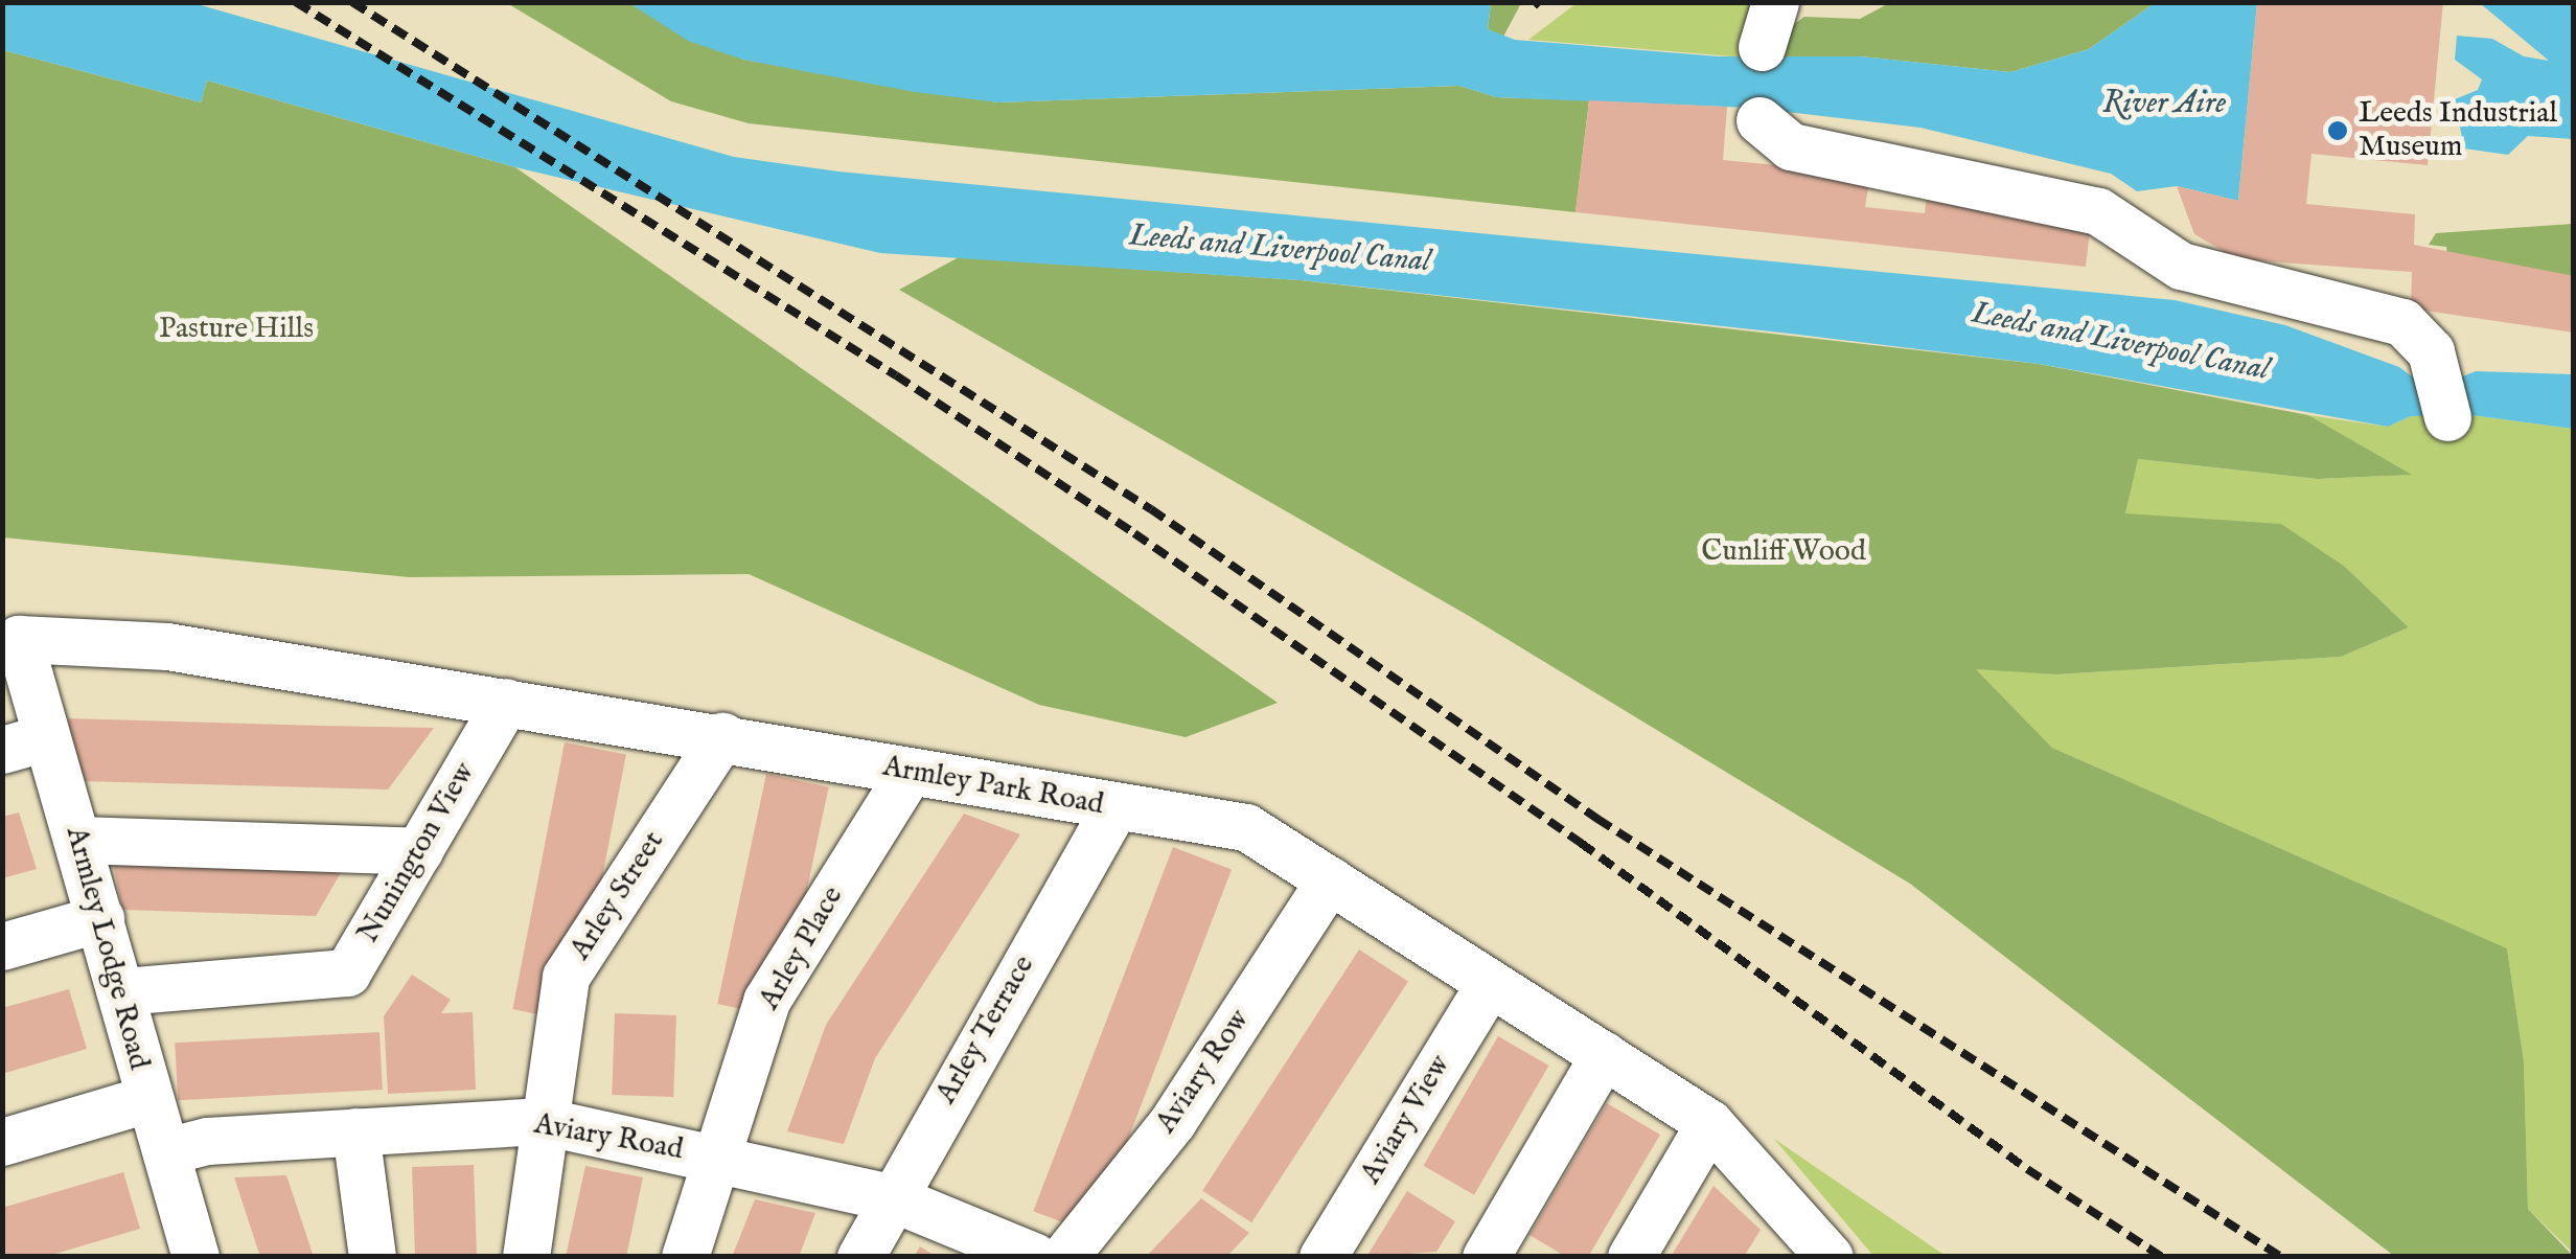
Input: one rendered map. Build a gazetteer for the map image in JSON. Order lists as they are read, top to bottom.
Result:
{
  "streets": {
    "street": [
      "Armley Park Road",
      "Nunington View",
      "Arley Street",
      "Armley Lodge Road",
      "Arley Place",
      "Arley Terrace",
      "Aviary Row",
      "Aviary View",
      "Aviary Road"
    ]
  },
  "crossings": [
    ["Armley Park Road", "Nunington View"],
    ["Armley Park Road", "Arley Street"],
    ["Armley Park Road", "Armley Lodge Road"],
    ["Armley Park Road", "Arley Place"],
    ["Armley Park Road", "Arley Terrace"],
    ["Armley Park Road", "Aviary Row"],
    ["Armley Park Road", "Aviary View"],
    ["Nunington View", "Armley Lodge Road"],
    ["Arley Street", "Aviary Road"],
    ["Armley Lodge Road", "Aviary Road"],
    ["Arley Place", "Aviary Road"],
    ["Arley Terrace", "Aviary Road"]
  ],
  "water": ["River Aire", "Leeds and Liverpool Canal"],
  "parks": ["Pasture Hills", "Cunliff Wood"],
  "places": ["Leeds Industrial Museum"]
}
